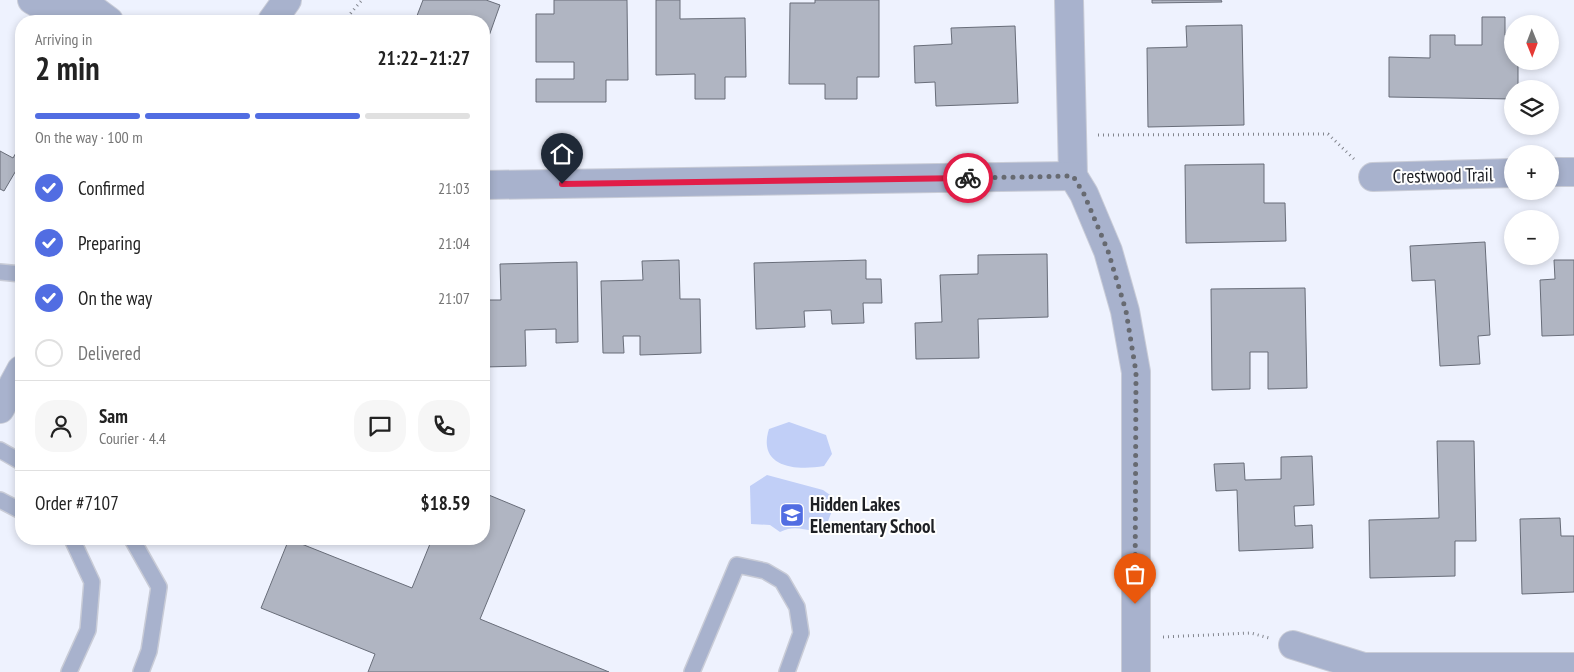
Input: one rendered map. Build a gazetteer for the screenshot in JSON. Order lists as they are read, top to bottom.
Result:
{
  "streets": {
    "street": ["Crestwood Trail"]
  },
  "places": {
    "school or university": ["Hidden Lakes Elementary School"]
  },
  "north": "bottom",
  "page": {
    "map_buttons": ["+", "−"],
    "heading": ["2 min", "Arriving in", "21:22–21:27"],
    "panel": [
      "Sam",
      "Courier · 4.4",
      "Order #7107",
      "$18.59"
    ],
    "bar": "On the way · 100 m",
    "list": [
      ["Confirmed", "21:03"],
      ["Preparing", "21:04"],
      ["On the way", "21:07"],
      "Delivered"
    ]
  }
}
